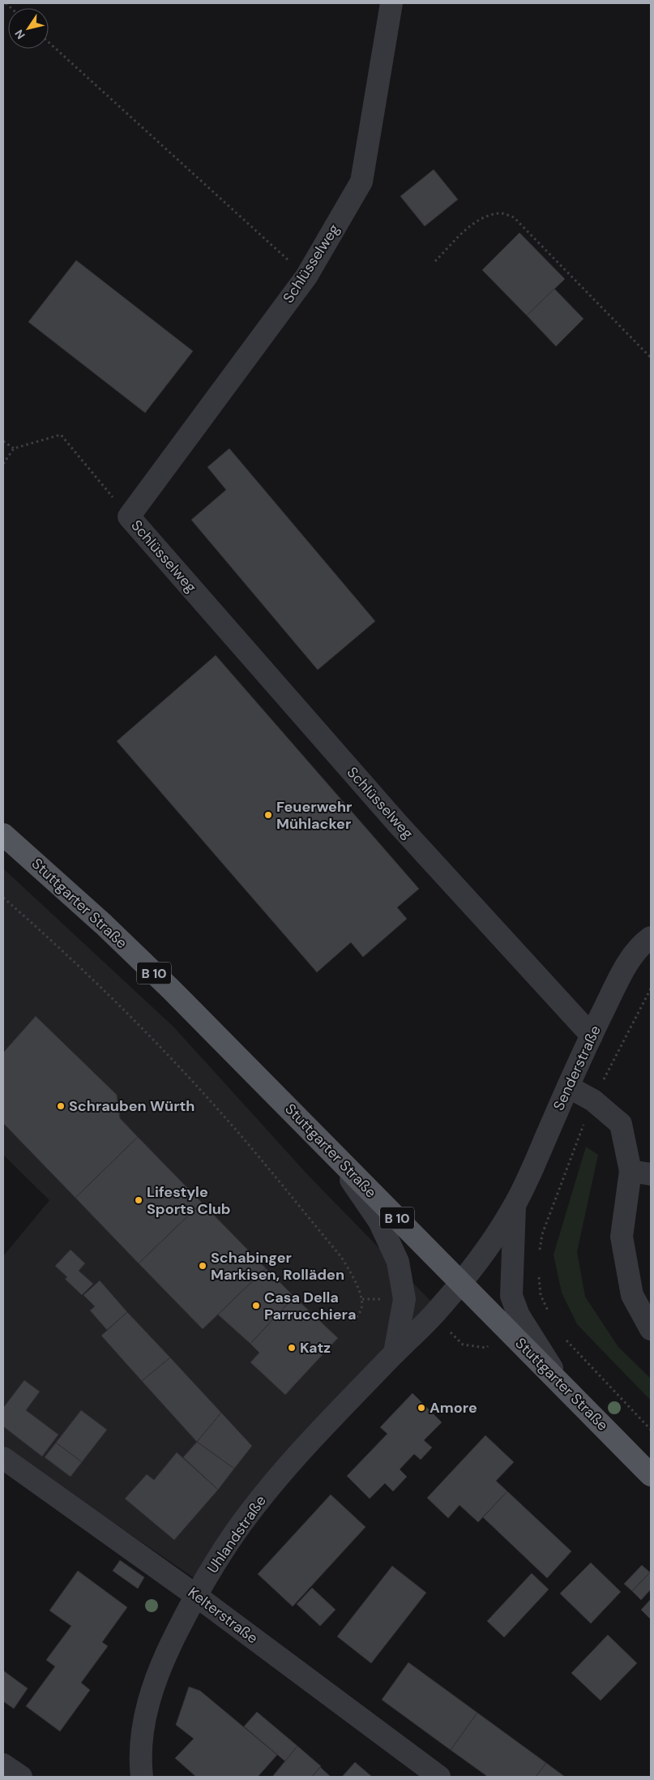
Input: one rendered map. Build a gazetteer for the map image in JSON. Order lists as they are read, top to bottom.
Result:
{
  "streets": {
    "main road": ["Stuttgarter Straße", "B 10"],
    "street": [
      "Schlüsselweg",
      "Senderstraße",
      "Uhlandstraße",
      "Kelterstraße"
    ]
  },
  "crossings": [
    ["Schlüsselweg", "Senderstraße"],
    ["Stuttgarter Straße", "Senderstraße"],
    ["Stuttgarter Straße", "Uhlandstraße"],
    ["Senderstraße", "Uhlandstraße"],
    ["Uhlandstraße", "Kelterstraße"]
  ],
  "places": [
    "Feuerwehr Mühlacker",
    "Schrauben Würth",
    "Lifestyle Sports Club",
    "Schabinger Markisen, Rolläden",
    "Casa Della Parrucchiera",
    "Katz",
    "Amore"
  ],
  "north": "bottom left"
}
